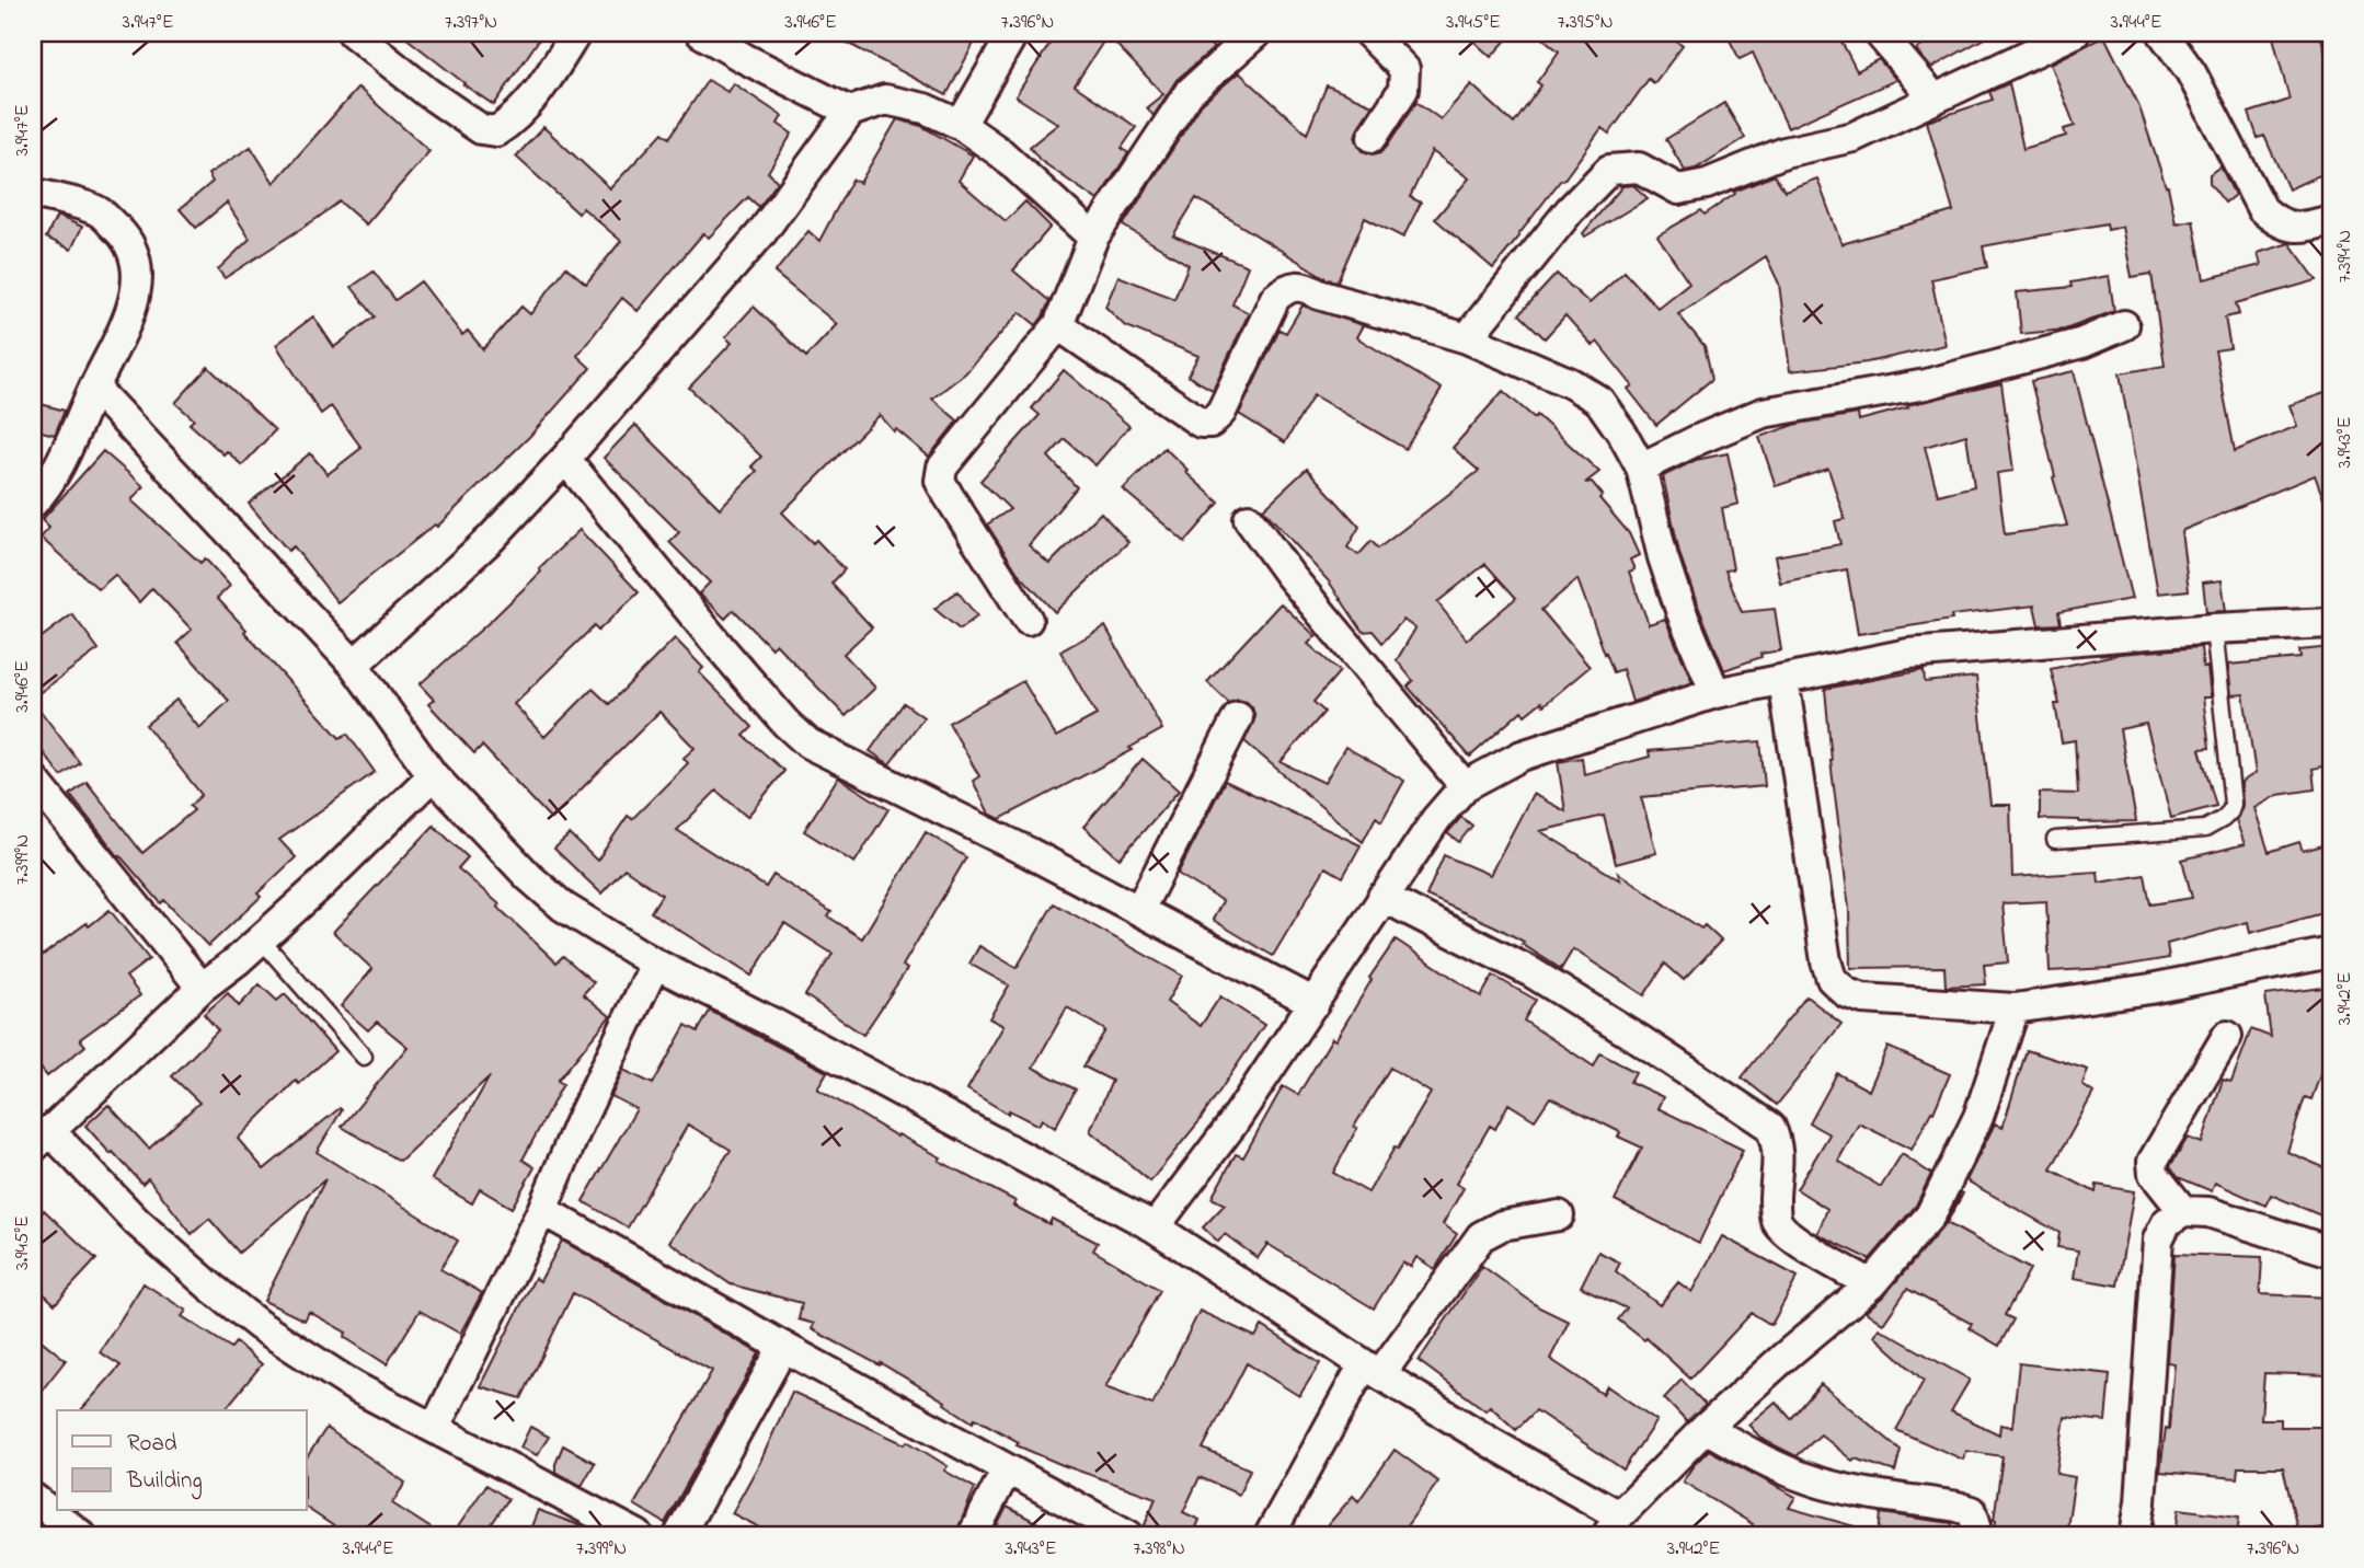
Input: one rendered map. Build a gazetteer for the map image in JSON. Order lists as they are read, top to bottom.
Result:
{
  "legend": ["Road", "Building"],
  "coordinates": [
    "3.947°E",
    "7.397°N",
    "3.946°E",
    "7.396°N",
    "3.945°E",
    "7.395°N",
    "3.944°E",
    "7.394°N",
    "3.943°E",
    "7.399°N",
    "3.942°E",
    "7.398°N"
  ]
}
